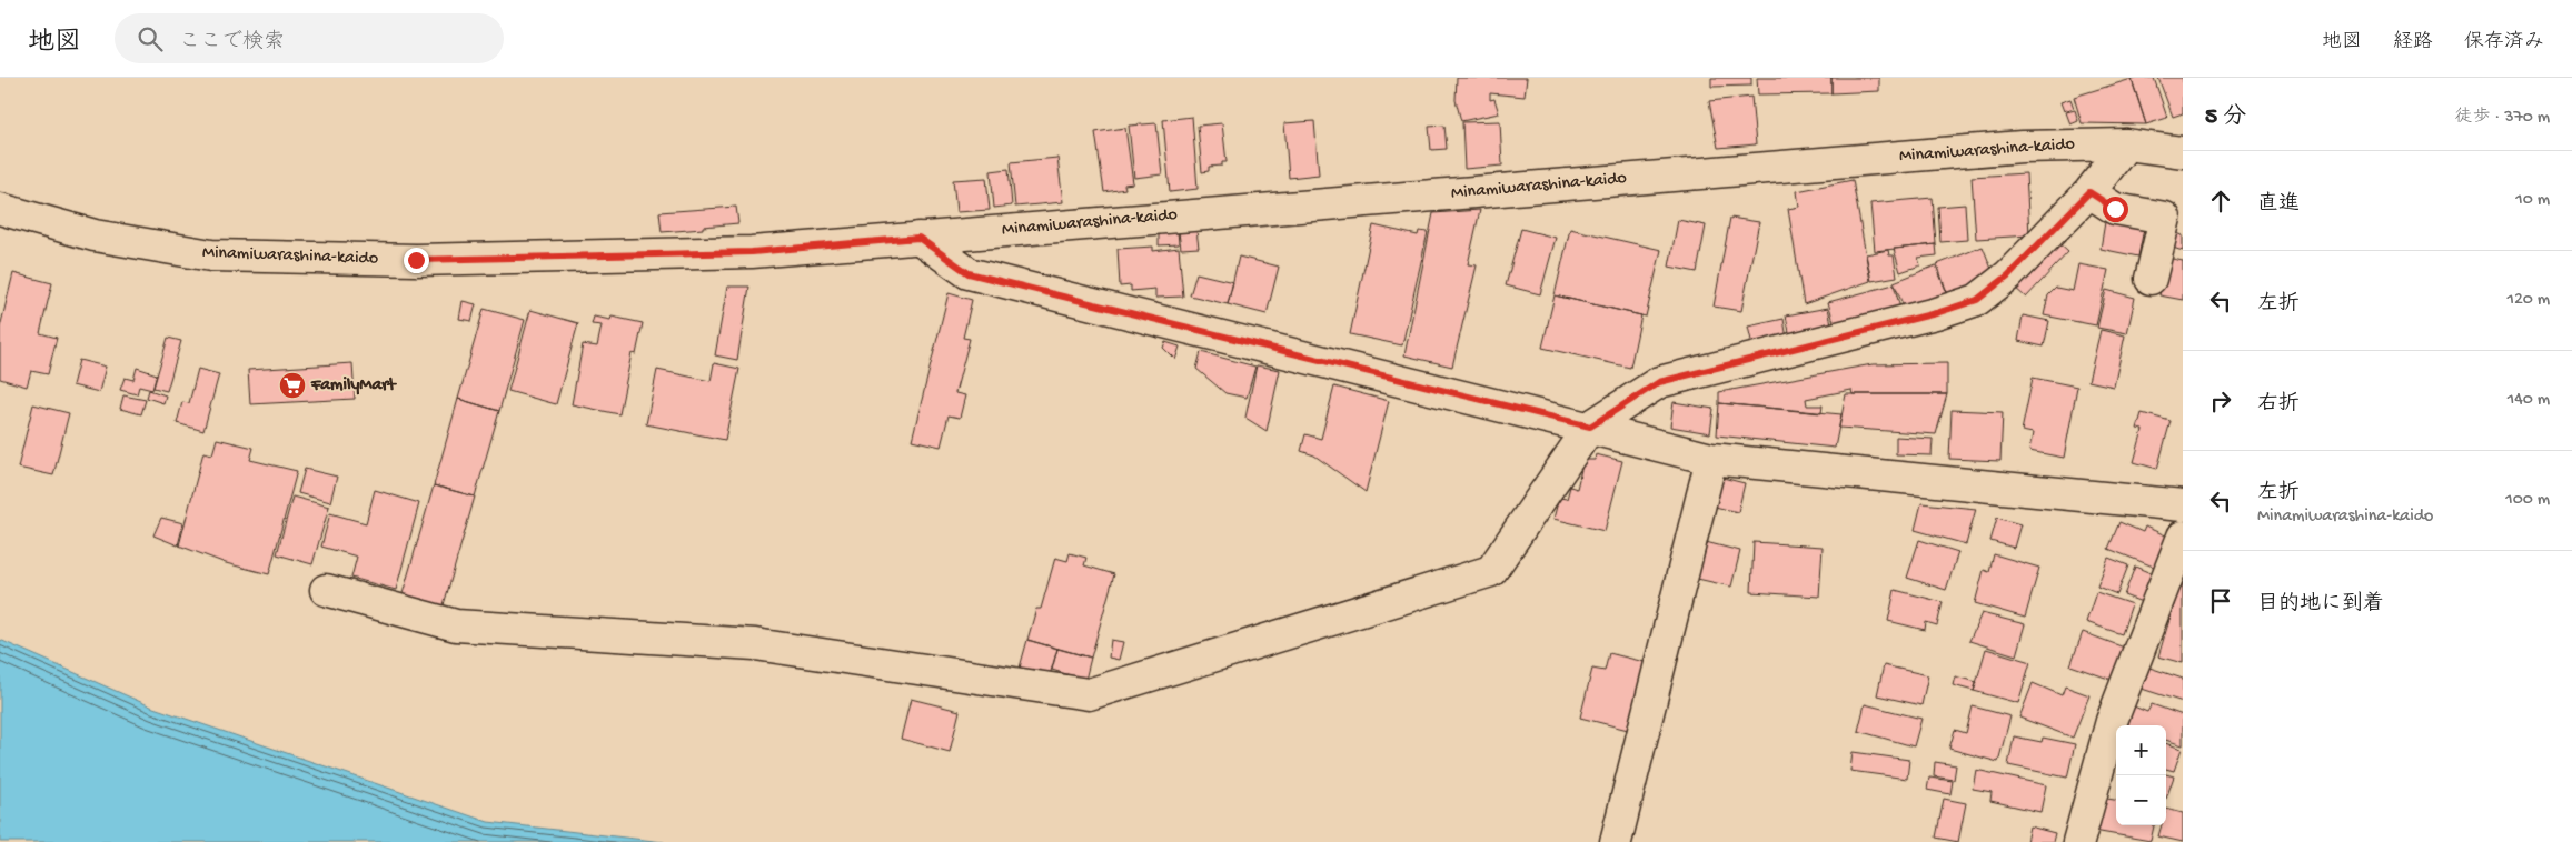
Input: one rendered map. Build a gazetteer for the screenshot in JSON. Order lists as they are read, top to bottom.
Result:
{
  "streets": {
    "street": ["Minamiwarashina-kaido"]
  },
  "places": {
    "supermarket": ["FamilyMart"]
  },
  "page": {
    "header": "地図",
    "search": "ここで検索",
    "nav": ["地図", "経路", "保存済み"],
    "heading": ["5 分", "徒歩 · 370 m"],
    "list": [
      ["直進", "10 m"],
      ["左折", "120 m"],
      ["右折", "140 m"],
      ["左折", "Minamiwarashina-kaido", "100 m"],
      "目的地に到着"
    ],
    "map_buttons": ["+", "−"]
  }
}
